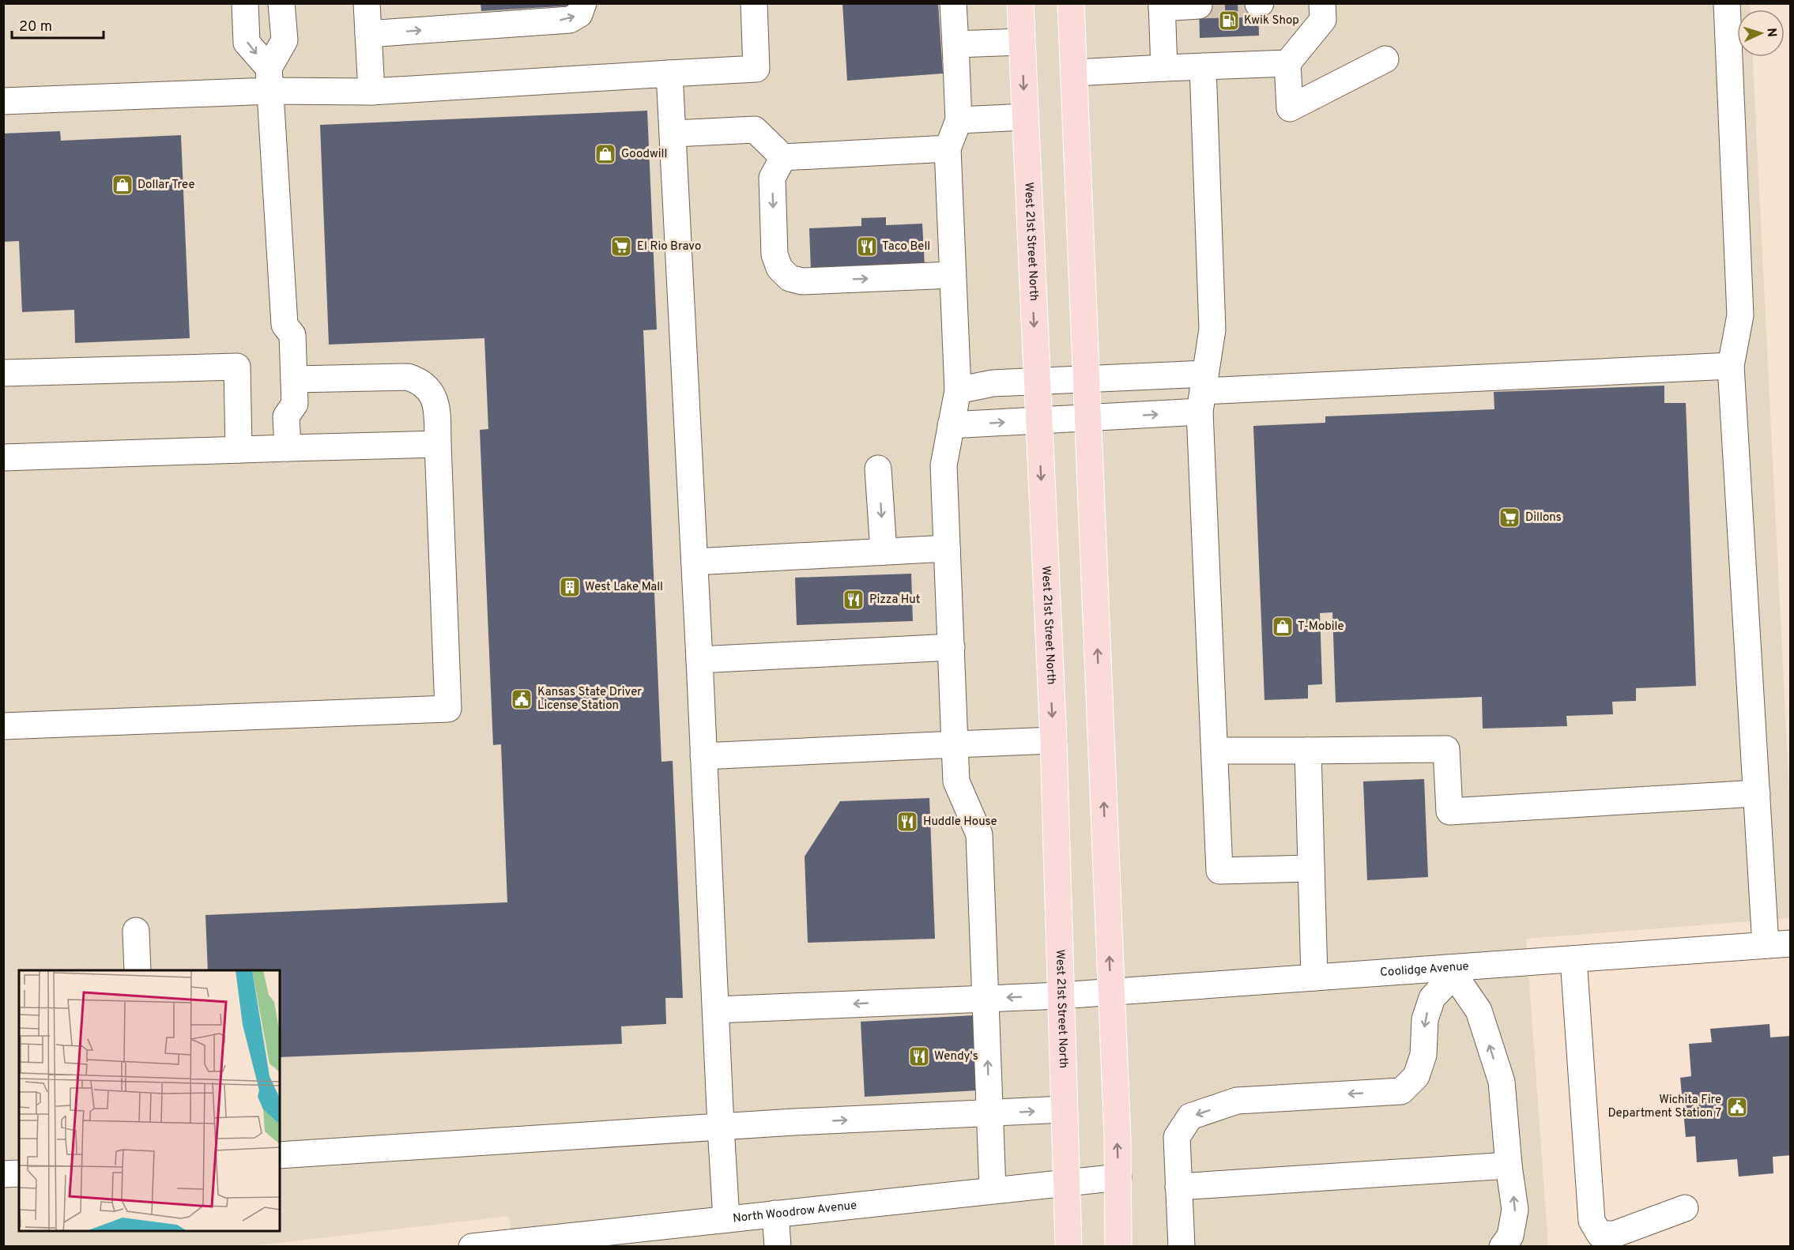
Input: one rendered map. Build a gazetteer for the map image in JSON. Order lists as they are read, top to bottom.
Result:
{
  "streets": {
    "main road": ["West 21st Street North"],
    "street": ["Coolidge Avenue", "North Woodrow Avenue"]
  },
  "crossings": [
    ["West 21st Street North", "Coolidge Avenue"],
    ["West 21st Street North", "North Woodrow Avenue"]
  ],
  "places": {
    "fuel station": ["Kwik Shop"],
    "shop": ["Goodwill", "Dollar Tree", "T-Mobile"],
    "supermarket": ["El Rio Bravo", "Dillons"],
    "restaurant": [
      "Taco Bell",
      "Pizza Hut",
      "Huddle House",
      "Wendy's"
    ],
    "building": ["West Lake Mall"],
    "public building": ["Kansas State Driver License Station", "Wichita Fire Department Station 7"]
  },
  "scale_bar": "20 m",
  "north": "right"
}
